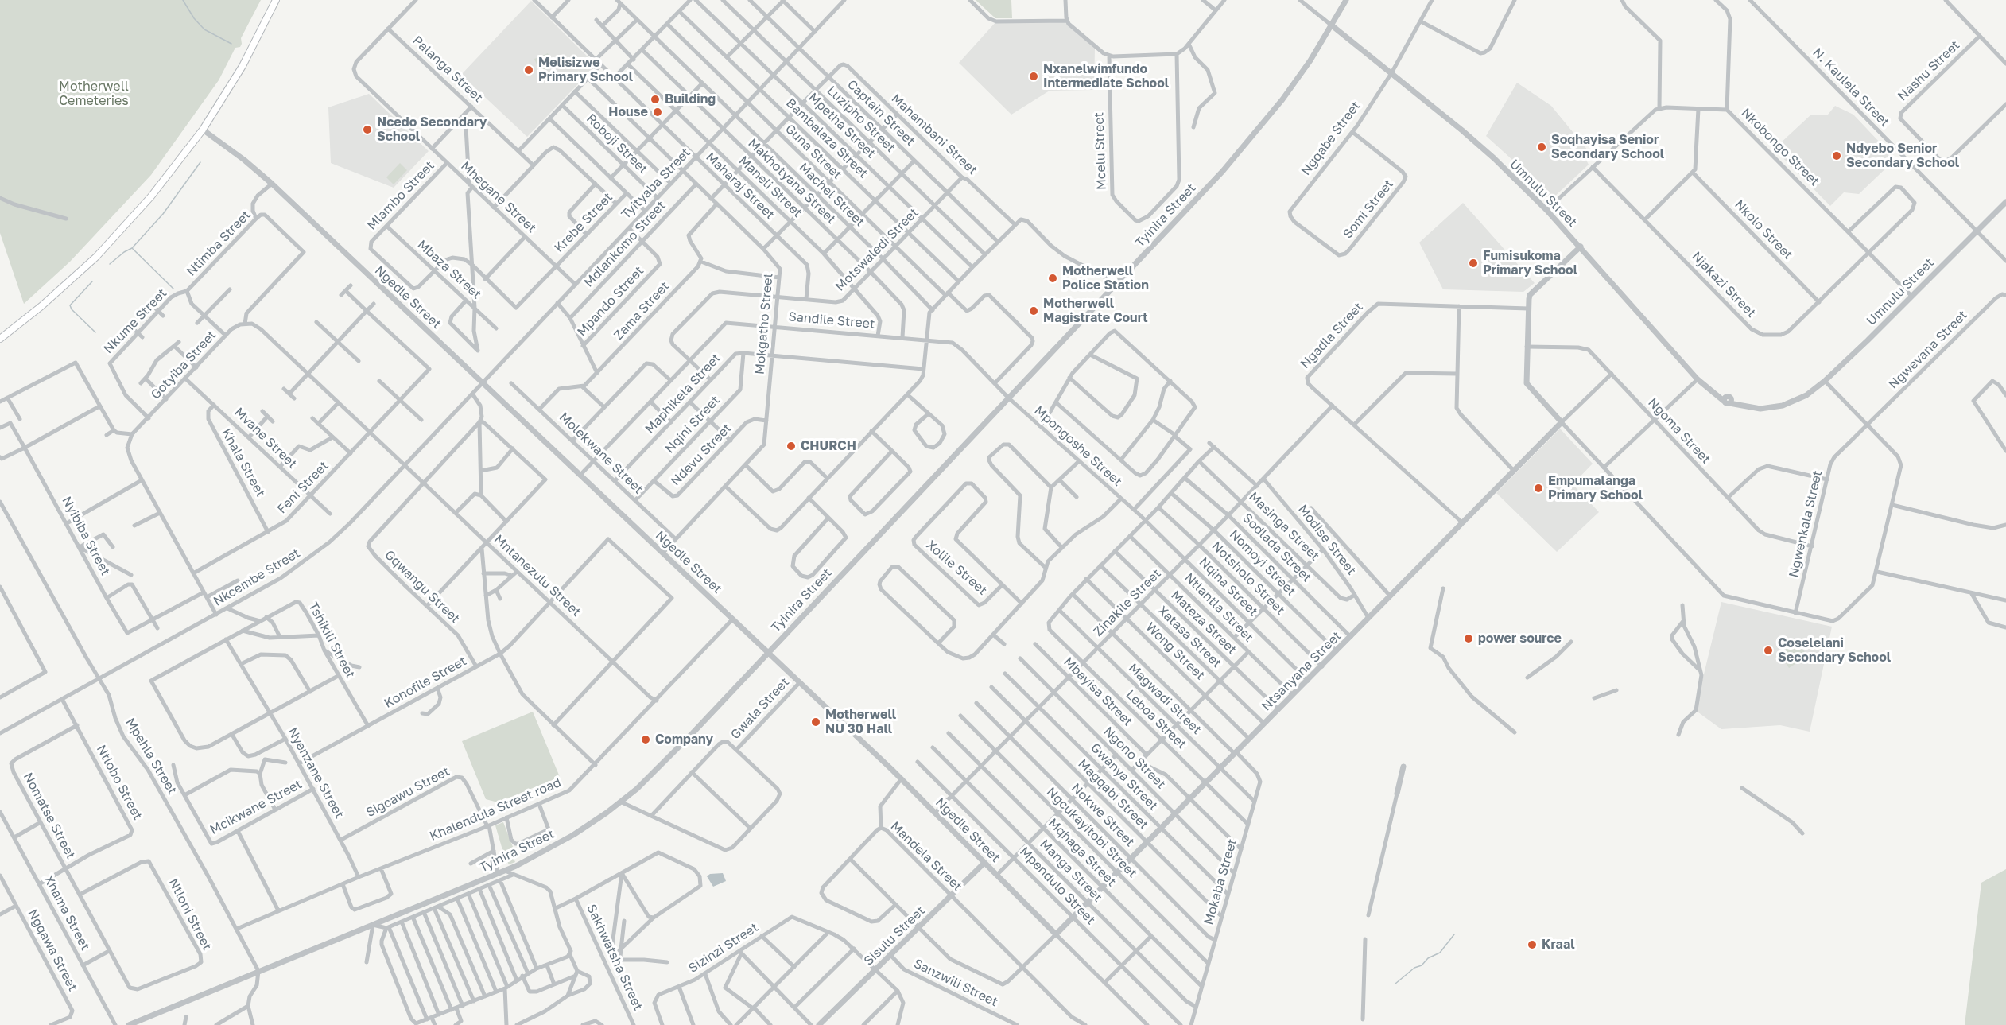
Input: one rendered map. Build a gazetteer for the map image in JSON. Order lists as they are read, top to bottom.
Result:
{
  "streets": {
    "street": [
      "Palanga Street",
      "Nashu Street",
      "N. Kaulela Street",
      "Captain Street",
      "Luzipho Street",
      "Mpetha Street",
      "Mahambani Street",
      "Bambalaza Street",
      "Ngqabe Street",
      "Roboji Street",
      "Nkobongo Street",
      "Mcelu Street",
      "Guna Street",
      "Makhotyana Street",
      "Tyityaba Street",
      "Maharaj Street",
      "Maneli Street",
      "Umnulu Street",
      "Machel Street",
      "Mlambo Street",
      "Mhegane Street",
      "Somi Street",
      "Tyinira Street",
      "Krebe Street",
      "Nkolo Street",
      "Ntimba Street",
      "Mdlankomo Street",
      "Motswaledi Street",
      "Mbaza Street",
      "Njakazi Street",
      "Ngedle Street",
      "Mpando Street",
      "Zama Street",
      "Sandile Street",
      "Nkume Street",
      "Mokgatho Street",
      "Ngadla Street",
      "Ngwevana Street",
      "Gotyiba Street",
      "Maphikela Street",
      "Nqini Street",
      "Ngoma Street",
      "Mvane Street",
      "Mpongoshe Street",
      "Molekwane Street",
      "Ndevu Street",
      "Khala Street",
      "Feni Street",
      "Ngwenkala Street",
      "Masinga Street",
      "Nyibiba Street",
      "Modise Street",
      "Sodlada Street",
      "Nomoyi Street",
      "Xolile Street",
      "Mntanezulu Street",
      "Nkcembe Street",
      "Notsholo Street",
      "Gqwangu Street",
      "Nqina Street",
      "Zinakile Street",
      "Ntlantla Street",
      "Mateza Street",
      "Xatasa Street",
      "Tshikili Street",
      "Wong Street",
      "Ntsanyana Street",
      "Konofile Street",
      "Mbayisa Street",
      "Magwadi Street",
      "Gwala Street",
      "Leboa Street",
      "Mpehla Street",
      "Ngono Street",
      "Nyenzane Street",
      "Gwanya Street",
      "Ntlobo Street",
      "Sigcawu Street",
      "Magqabi Street",
      "Mcikwane Street",
      "Khalendula Street road",
      "Nokwe Street",
      "Nomatse Street",
      "Ngcukayitobi Street",
      "Mqhaga Street",
      "Mandela Street",
      "Manga Street",
      "Mokaba Street",
      "Mpendulo Street",
      "Xhama Street",
      "Ntloni Street",
      "Sisulu Street",
      "Sizinzi Street",
      "Ngqawa Street",
      "Sakhwatsha Street",
      "Sanzwili Street"
    ]
  },
  "crossings": [
    ["Palanga Street", "Mhegane Street"],
    ["N. Kaulela Street", "Umnulu Street"],
    ["Captain Street", "Mahambani Street"],
    ["Captain Street", "Tyityaba Street"],
    ["Captain Street", "Motswaledi Street"],
    ["Luzipho Street", "Tyityaba Street"],
    ["Luzipho Street", "Motswaledi Street"],
    ["Mpetha Street", "Tyityaba Street"],
    ["Mpetha Street", "Motswaledi Street"],
    ["Mahambani Street", "Motswaledi Street"],
    ["Bambalaza Street", "Tyityaba Street"],
    ["Bambalaza Street", "Motswaledi Street"],
    ["Ngqabe Street", "Umnulu Street"],
    ["Ngqabe Street", "Somi Street"],
    ["Roboji Street", "Tyityaba Street"],
    ["Nkobongo Street", "Umnulu Street"],
    ["Nkobongo Street", "Njakazi Street"],
    ["Guna Street", "Tyityaba Street"],
    ["Guna Street", "Motswaledi Street"],
    ["Guna Street", "Sandile Street"],
    ["Makhotyana Street", "Tyityaba Street"],
    ["Makhotyana Street", "Motswaledi Street"],
    ["Makhotyana Street", "Sandile Street"],
    ["Tyityaba Street", "Maharaj Street"],
    ["Tyityaba Street", "Maneli Street"],
    ["Tyityaba Street", "Machel Street"],
    ["Tyityaba Street", "Mhegane Street"],
    ["Tyityaba Street", "Ngedle Street"],
    ["Tyityaba Street", "Mpando Street"],
    ["Tyityaba Street", "Mokgatho Street"],
    ["Tyityaba Street", "Nkcembe Street"],
    ["Maharaj Street", "Motswaledi Street"],
    ["Maneli Street", "Motswaledi Street"],
    ["Maneli Street", "Sandile Street"],
    ["Umnulu Street", "Tyinira Street"],
    ["Machel Street", "Motswaledi Street"],
    ["Mlambo Street", "Mhegane Street"],
    ["Mlambo Street", "Mbaza Street"],
    ["Mhegane Street", "Krebe Street"],
    ["Tyinira Street", "Ngedle Street"],
    ["Tyinira Street", "Sandile Street"],
    ["Tyinira Street", "Mpongoshe Street"],
    ["Tyinira Street", "Mpehla Street"],
    ["Nkolo Street", "Njakazi Street"],
    ["Ntimba Street", "Nkume Street"],
    ["Ntimba Street", "Gotyiba Street"],
    ["Mdlankomo Street", "Mpando Street"],
    ["Mdlankomo Street", "Mokgatho Street"],
    ["Motswaledi Street", "Sandile Street"],
    ["Motswaledi Street", "Mokgatho Street"],
    ["Motswaledi Street", "Maphikela Street"],
    ["Ngedle Street", "Sandile Street"],
    ["Ngedle Street", "Mokgatho Street"],
    ["Ngedle Street", "Nkcembe Street"],
    ["Ngedle Street", "Zinakile Street"],
    ["Ngedle Street", "Ntsanyana Street"],
    ["Ngedle Street", "Gwala Street"],
    ["Ngedle Street", "Khalendula Street road"],
    ["Ngedle Street", "Sisulu Street"],
    ["Sandile Street", "Mokgatho Street"],
    ["Sandile Street", "Mpongoshe Street"],
    ["Sandile Street", "Molekwane Street"],
    ["Nkume Street", "Gotyiba Street"],
    ["Mokgatho Street", "Molekwane Street"],
    ["Mokgatho Street", "Ndevu Street"],
    ["Ngadla Street", "Zinakile Street"],
    ["Ngadla Street", "Ntsanyana Street"],
    ["Ngwevana Street", "Ngwenkala Street"],
    ["Gotyiba Street", "Mvane Street"],
    ["Maphikela Street", "Nqini Street"],
    ["Maphikela Street", "Molekwane Street"],
    ["Nqini Street", "Molekwane Street"],
    ["Nqini Street", "Ndevu Street"],
    ["Ngoma Street", "Ngwenkala Street"],
    ["Mvane Street", "Khala Street"],
    ["Mvane Street", "Feni Street"],
    ["Mpongoshe Street", "Nqina Street"],
    ["Khala Street", "Feni Street"],
    ["Masinga Street", "Modise Street"],
    ["Masinga Street", "Zinakile Street"],
    ["Modise Street", "Zinakile Street"],
    ["Modise Street", "Ntsanyana Street"],
    ["Sodlada Street", "Zinakile Street"],
    ["Sodlada Street", "Ntsanyana Street"],
    ["Nomoyi Street", "Zinakile Street"],
    ["Nomoyi Street", "Ntsanyana Street"],
    ["Mntanezulu Street", "Nkcembe Street"],
    ["Mntanezulu Street", "Gqwangu Street"],
    ["Mntanezulu Street", "Konofile Street"],
    ["Mntanezulu Street", "Khalendula Street road"],
    ["Nkcembe Street", "Mpehla Street"],
    ["Nkcembe Street", "Ntlobo Street"],
    ["Notsholo Street", "Zinakile Street"],
    ["Notsholo Street", "Ntsanyana Street"],
    ["Gqwangu Street", "Konofile Street"],
    ["Nqina Street", "Zinakile Street"],
    ["Nqina Street", "Ntsanyana Street"],
    ["Zinakile Street", "Ntlantla Street"],
    ["Zinakile Street", "Mateza Street"],
    ["Zinakile Street", "Xatasa Street"],
    ["Zinakile Street", "Wong Street"],
    ["Zinakile Street", "Mbayisa Street"],
    ["Zinakile Street", "Magwadi Street"],
    ["Zinakile Street", "Leboa Street"],
    ["Zinakile Street", "Ngono Street"],
    ["Zinakile Street", "Gwanya Street"],
    ["Zinakile Street", "Magqabi Street"],
    ["Zinakile Street", "Nokwe Street"],
    ["Zinakile Street", "Ngcukayitobi Street"],
    ["Zinakile Street", "Mqhaga Street"],
    ["Zinakile Street", "Manga Street"],
    ["Zinakile Street", "Mokaba Street"],
    ["Zinakile Street", "Mpendulo Street"],
    ["Ntlantla Street", "Ntsanyana Street"],
    ["Mateza Street", "Ntsanyana Street"],
    ["Xatasa Street", "Ntsanyana Street"],
    ["Tshikili Street", "Konofile Street"],
    ["Tshikili Street", "Nyenzane Street"],
    ["Wong Street", "Ntsanyana Street"],
    ["Ntsanyana Street", "Magwadi Street"],
    ["Ntsanyana Street", "Leboa Street"],
    ["Ntsanyana Street", "Ngono Street"],
    ["Ntsanyana Street", "Gwanya Street"],
    ["Ntsanyana Street", "Magqabi Street"],
    ["Ntsanyana Street", "Nokwe Street"],
    ["Ntsanyana Street", "Ngcukayitobi Street"],
    ["Ntsanyana Street", "Mqhaga Street"],
    ["Ntsanyana Street", "Manga Street"],
    ["Ntsanyana Street", "Mokaba Street"],
    ["Ntsanyana Street", "Mpendulo Street"],
    ["Konofile Street", "Nyenzane Street"],
    ["Magwadi Street", "Leboa Street"],
    ["Magwadi Street", "Mokaba Street"],
    ["Leboa Street", "Mokaba Street"],
    ["Mpehla Street", "Khalendula Street road"],
    ["Ngono Street", "Mokaba Street"],
    ["Nyenzane Street", "Sigcawu Street"],
    ["Nyenzane Street", "Mcikwane Street"],
    ["Nyenzane Street", "Khalendula Street road"],
    ["Gwanya Street", "Mokaba Street"],
    ["Ntlobo Street", "Nomatse Street"],
    ["Ntlobo Street", "Xhama Street"],
    ["Ntlobo Street", "Ntloni Street"],
    ["Sigcawu Street", "Khalendula Street road"],
    ["Magqabi Street", "Mokaba Street"],
    ["Nokwe Street", "Mokaba Street"],
    ["Nomatse Street", "Ntloni Street"],
    ["Ngcukayitobi Street", "Mokaba Street"],
    ["Mqhaga Street", "Mokaba Street"],
    ["Mandela Street", "Sisulu Street"],
    ["Manga Street", "Mokaba Street"],
    ["Sisulu Street", "Sizinzi Street"],
    ["Sisulu Street", "Sanzwili Street"]
  ],
  "parks": ["Motherwell Cemeteries"],
  "places": [
    "Melisizwe Primary School",
    "Nxanelwimfundo Intermediate School",
    "Building",
    "House",
    "Ncedo Secondary School",
    "Soqhayisa Senior Secondary School",
    "Ndyebo Senior Secondary School",
    "Fumisukoma Primary School",
    "Motherwell Police Station",
    "Motherwell Magistrate Court",
    "CHURCH",
    "Empumalanga Primary School",
    "power source",
    "Coselelani Secondary School",
    "Motherwell NU 30 Hall",
    "Company",
    "Kraal"
  ]
}
